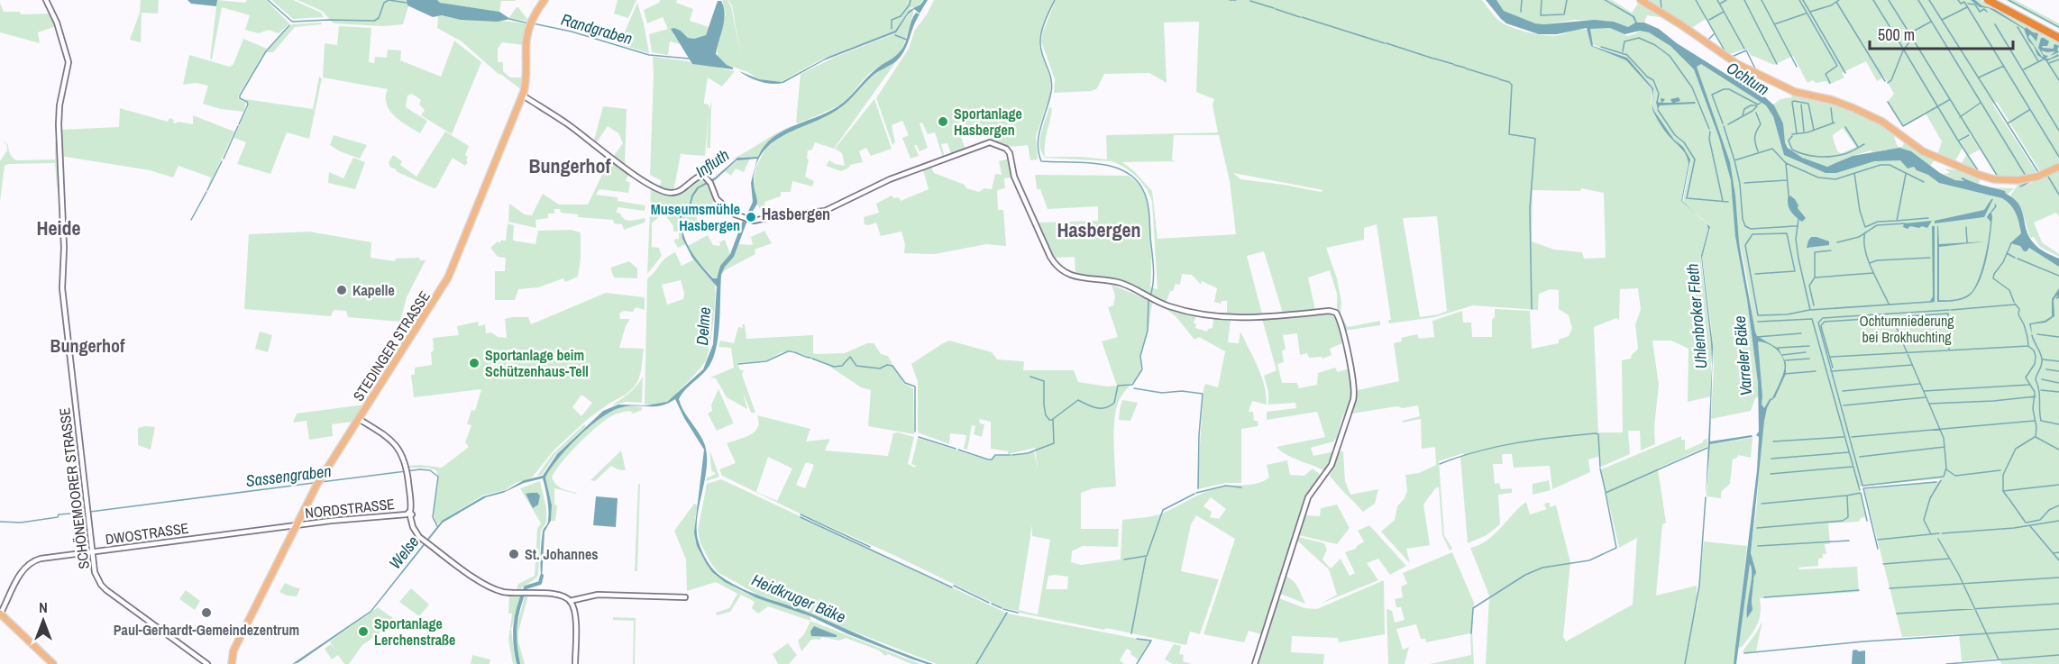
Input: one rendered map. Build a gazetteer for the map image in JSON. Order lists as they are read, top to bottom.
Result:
{
  "streets": {
    "main road": ["STEDINGER STRASSE"],
    "street": ["SCHÖNEMOORER STRASSE", "NORDSTRASSE", "DWOSTRASSE"]
  },
  "crossings": [
    ["STEDINGER STRASSE", "NORDSTRASSE"],
    ["STEDINGER STRASSE", "DWOSTRASSE"],
    ["SCHÖNEMOORER STRASSE", "DWOSTRASSE"],
    ["NORDSTRASSE", "DWOSTRASSE"]
  ],
  "districts": [
    "Bungerhof",
    "Hasbergen",
    "Heide",
    "Hasbergen",
    "Bungerhof"
  ],
  "water": [
    "Randgraben",
    "Ochtum",
    "Influth",
    "Uhlenbroker Fleth",
    "Delme",
    "Varreler Bäke",
    "Sassengraben",
    "Welse",
    "Heidkruger Bäke"
  ],
  "parks": ["Ochtumniederung bei Brokhuchting"],
  "places": [
    "Sportanlage Hasbergen",
    "Museumsmühle Hasbergen",
    "Kapelle",
    "Sportanlage beim Schützenhaus-Tell",
    "St. Johannes",
    "Paul-Gerhardt-Gemeindezentrum",
    "Sportanlage Lerchenstraße"
  ],
  "scale_bar": "500 m",
  "north": "top"
}
